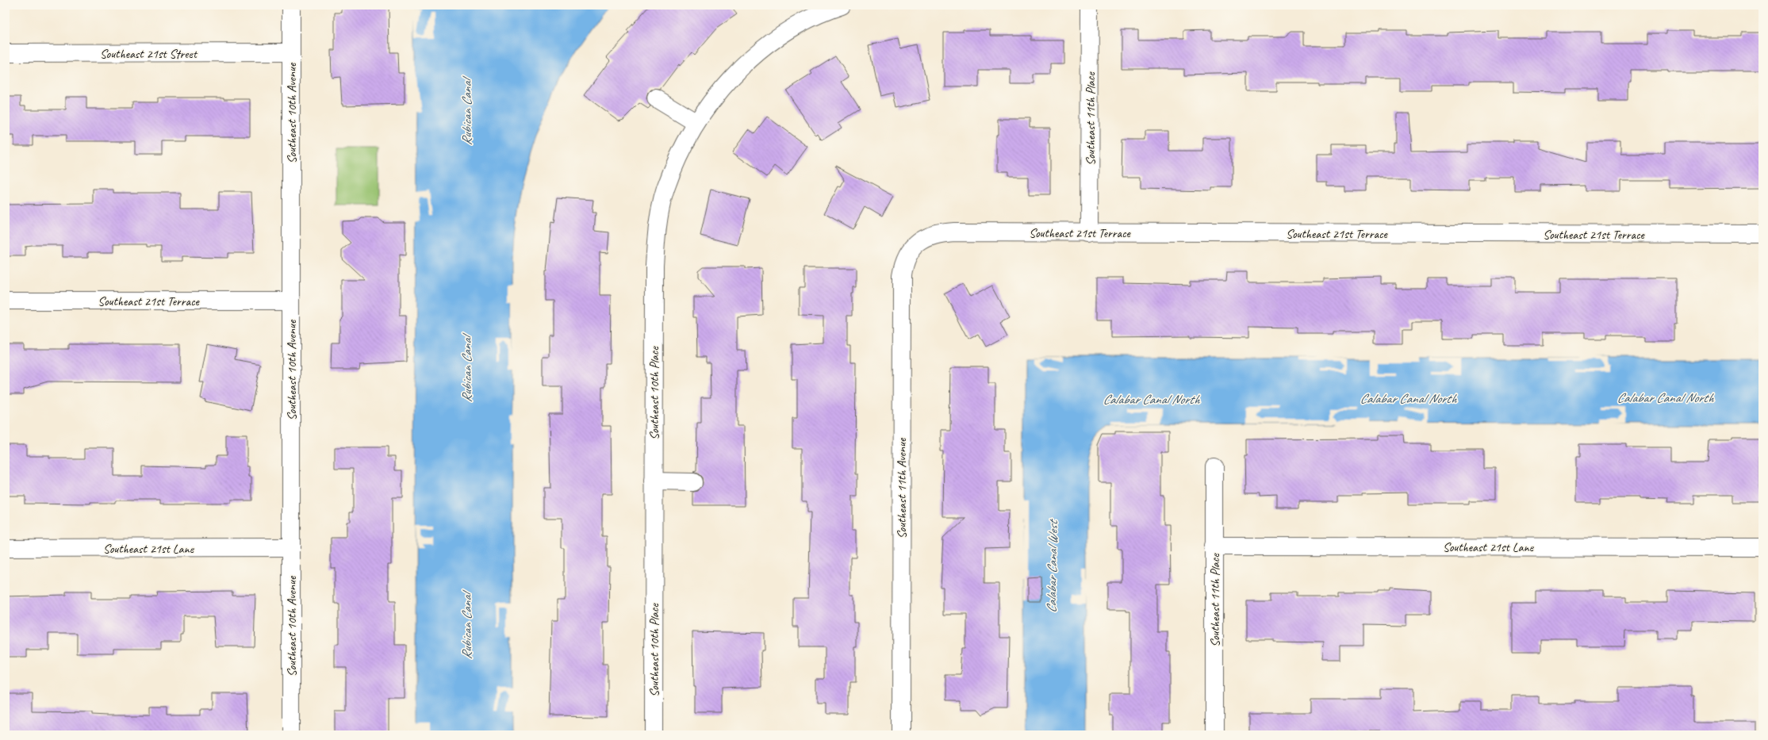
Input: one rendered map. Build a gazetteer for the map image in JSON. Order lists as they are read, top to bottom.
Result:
{
  "streets": {
    "street": [
      "Southeast 21st Street",
      "Southeast 10th Avenue",
      "Southeast 11th Place",
      "Southeast 21st Terrace",
      "Southeast 10th Place",
      "Southeast 11th Avenue",
      "Southeast 21st Lane"
    ]
  },
  "crossings": [
    ["Southeast 21st Street", "Southeast 10th Avenue"],
    ["Southeast 10th Avenue", "Southeast 21st Terrace"],
    ["Southeast 10th Avenue", "Southeast 21st Lane"],
    ["Southeast 11th Place", "Southeast 21st Terrace"],
    ["Southeast 11th Place", "Southeast 21st Lane"],
    ["Southeast 21st Terrace", "Southeast 11th Avenue"]
  ],
  "water": ["Rubican Canal", "Calabar Canal North", "Calabar Canal West"]
}
